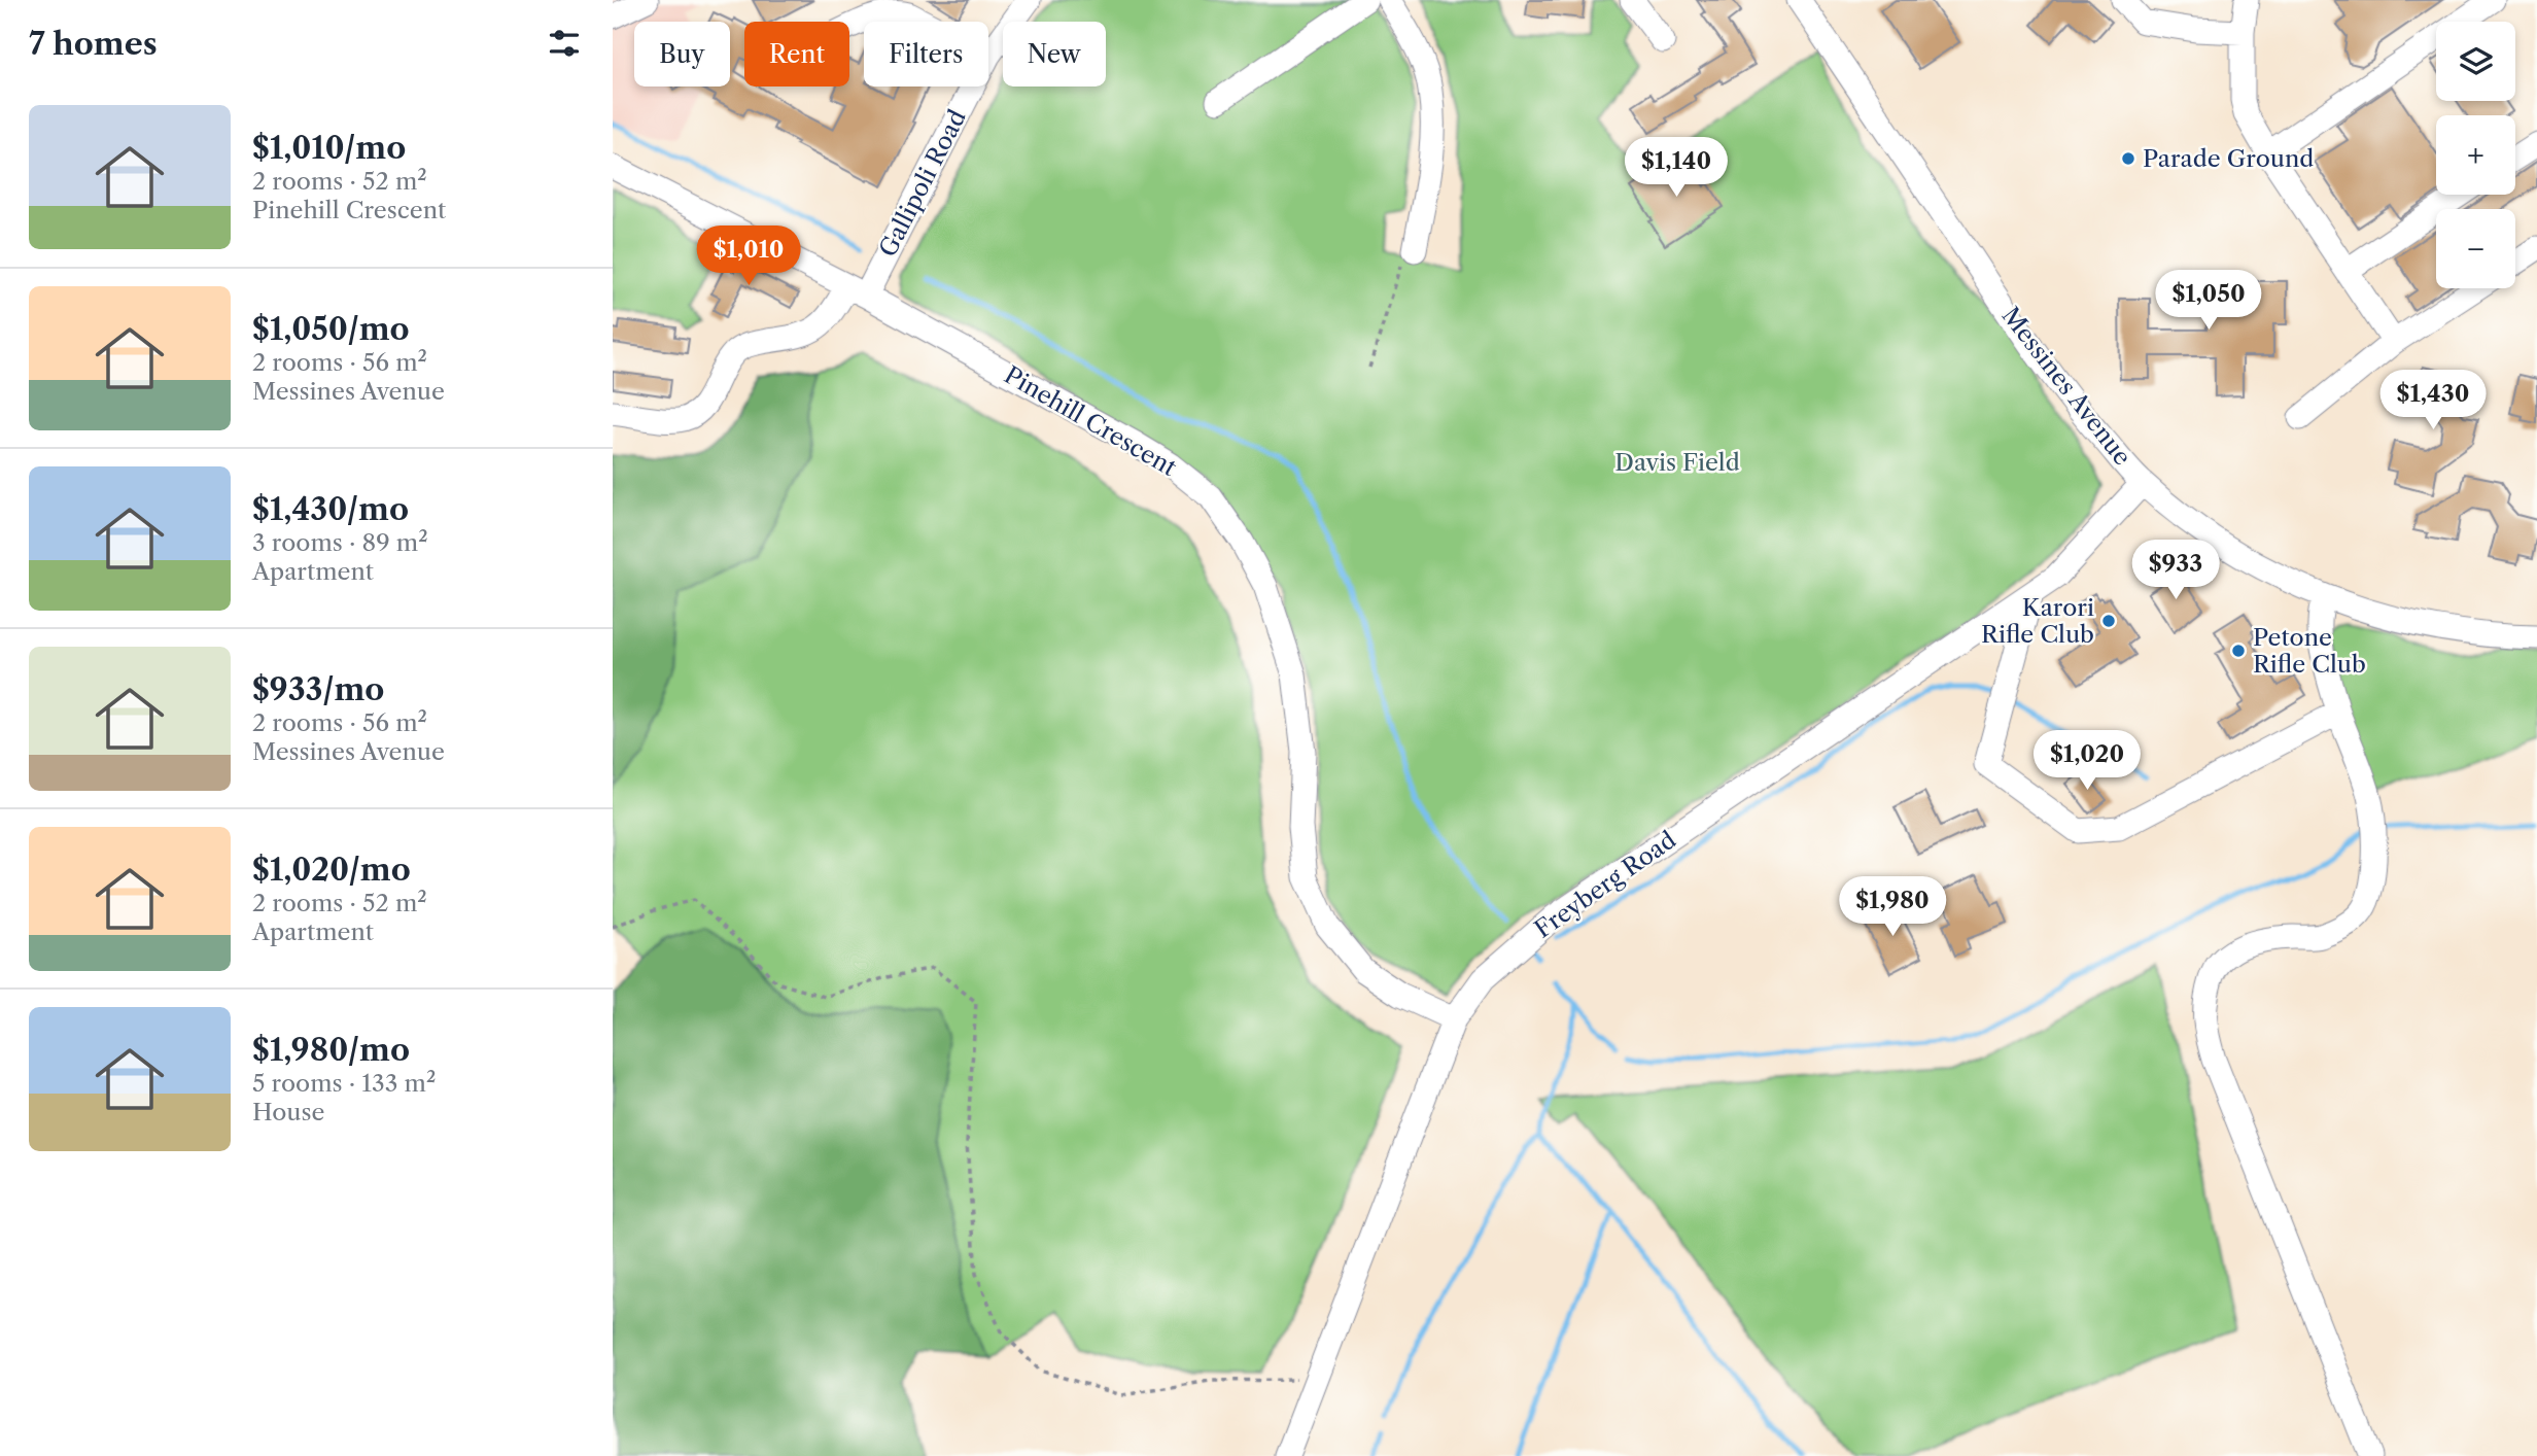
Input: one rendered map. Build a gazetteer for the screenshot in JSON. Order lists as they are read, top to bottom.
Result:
{
  "streets": {
    "street": [
      "Gallipoli Road",
      "Messines Avenue",
      "Pinehill Crescent",
      "Freyberg Road"
    ]
  },
  "crossings": [
    ["Gallipoli Road", "Pinehill Crescent"],
    ["Messines Avenue", "Freyberg Road"],
    ["Pinehill Crescent", "Freyberg Road"]
  ],
  "parks": ["Davis Field"],
  "places": ["Parade Ground", "Karori Rifle Club", "Petone Rifle Club"],
  "page": {
    "heading": "7 homes",
    "map_buttons": ["+", "−"],
    "chip": [
      "Buy",
      "Rent",
      "Filters",
      "New"
    ],
    "list": [
      {
        "name": "$1,010/mo",
        "note": "2 rooms · 52 m² · Pinehill Crescent"
      },
      {
        "name": "$1,050/mo",
        "note": "2 rooms · 56 m² · Messines Avenue"
      },
      {
        "name": "$1,430/mo",
        "note": "3 rooms · 89 m² · Apartment"
      },
      {
        "name": "$933/mo",
        "note": "2 rooms · 56 m² · Messines Avenue"
      },
      {
        "name": "$1,020/mo",
        "note": "2 rooms · 52 m² · Apartment"
      },
      {
        "name": "$1,980/mo",
        "note": "5 rooms · 133 m² · House"
      }
    ],
    "price": [
      "$1,140",
      "$1,010",
      "$1,050",
      "$1,430",
      "$933",
      "$1,020",
      "$1,980"
    ]
  }
}
